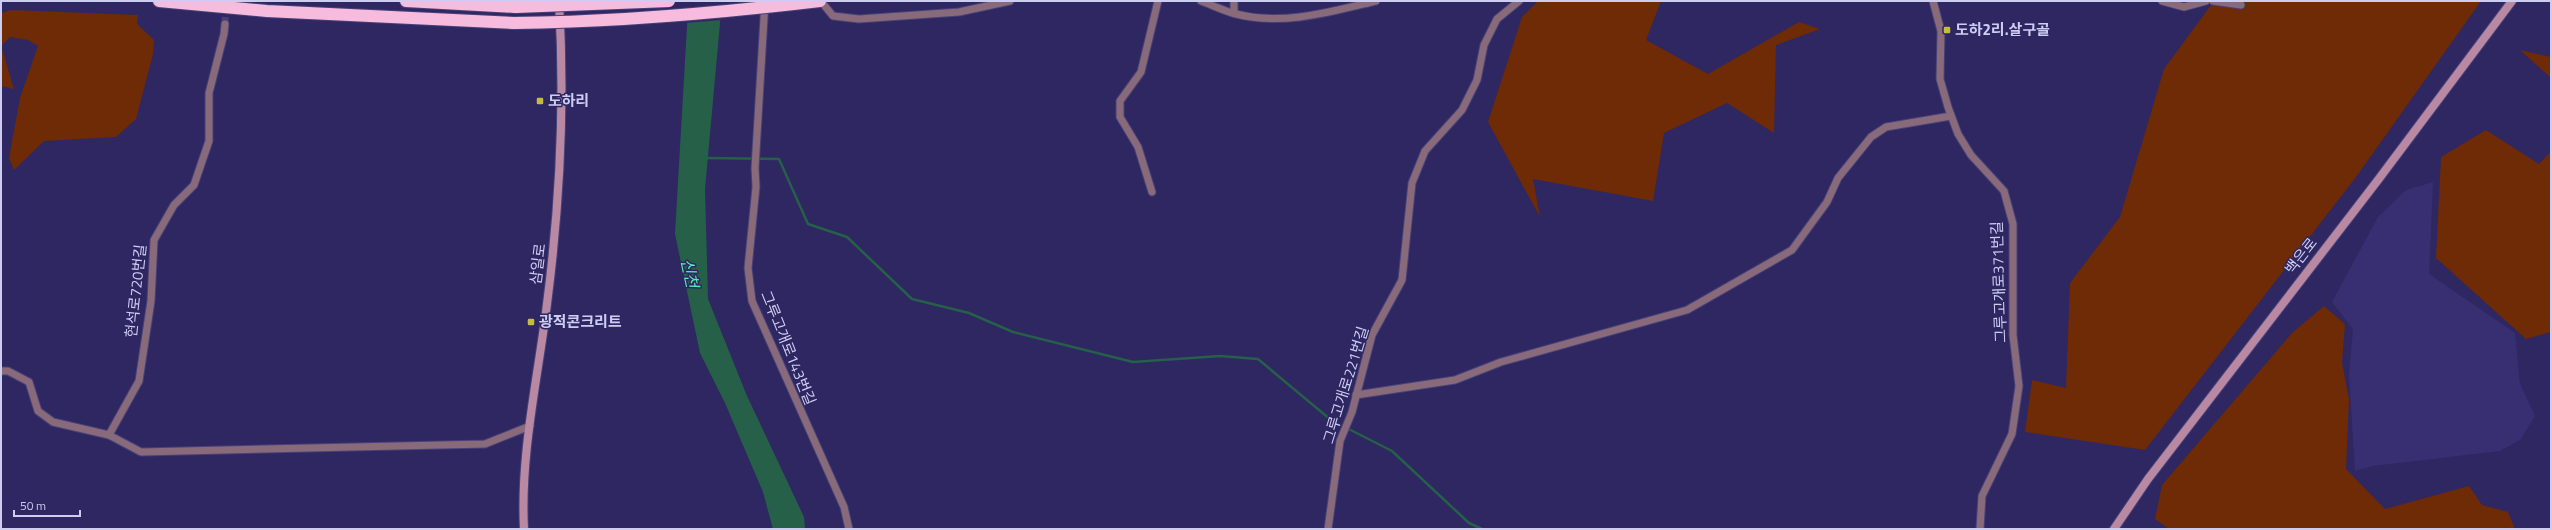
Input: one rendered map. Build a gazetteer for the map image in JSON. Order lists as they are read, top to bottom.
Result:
{
  "streets": {
    "main road": ["백은로", "삼일로"],
    "street": [
      "그루고개로371번길",
      "현석로720번길",
      "그루고개로143번길",
      "그루고개로221번길"
    ]
  },
  "water": ["신천"],
  "places": {
    "transit": ["도하2리.살구골", "도하리", "광적콘크리트"]
  },
  "scale_bar": "50 m"
}
